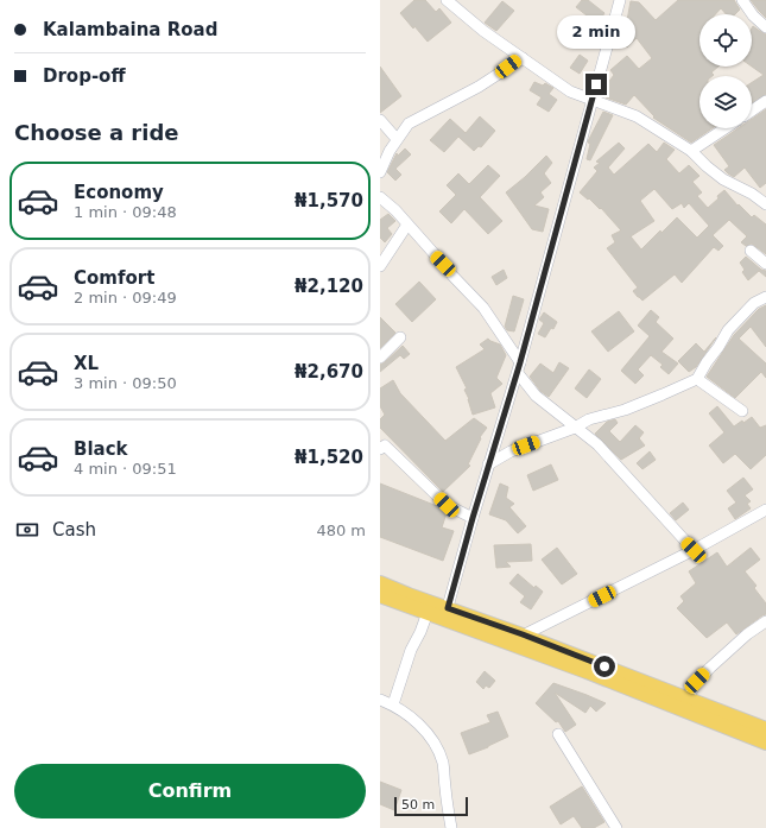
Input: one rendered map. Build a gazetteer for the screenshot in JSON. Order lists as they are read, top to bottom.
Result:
{
  "scale_bar": "50 m",
  "page": {
    "banner": ["Kalambaina Road", "Drop-off"],
    "bubble": "2 min",
    "heading": "Choose a ride",
    "list": [
      {
        "name": "Economy",
        "note": "1 min · 09:48",
        "value": "₦1,570"
      },
      {
        "name": "Comfort",
        "note": "2 min · 09:49",
        "value": "₦2,120"
      },
      {
        "name": "XL",
        "note": "3 min · 09:50",
        "value": "₦2,670"
      },
      {
        "name": "Black",
        "note": "4 min · 09:51",
        "value": "₦1,520"
      }
    ],
    "pay": ["Cash", "480 m"],
    "buttons": "Confirm",
    "scale": "50 m"
  }
}
